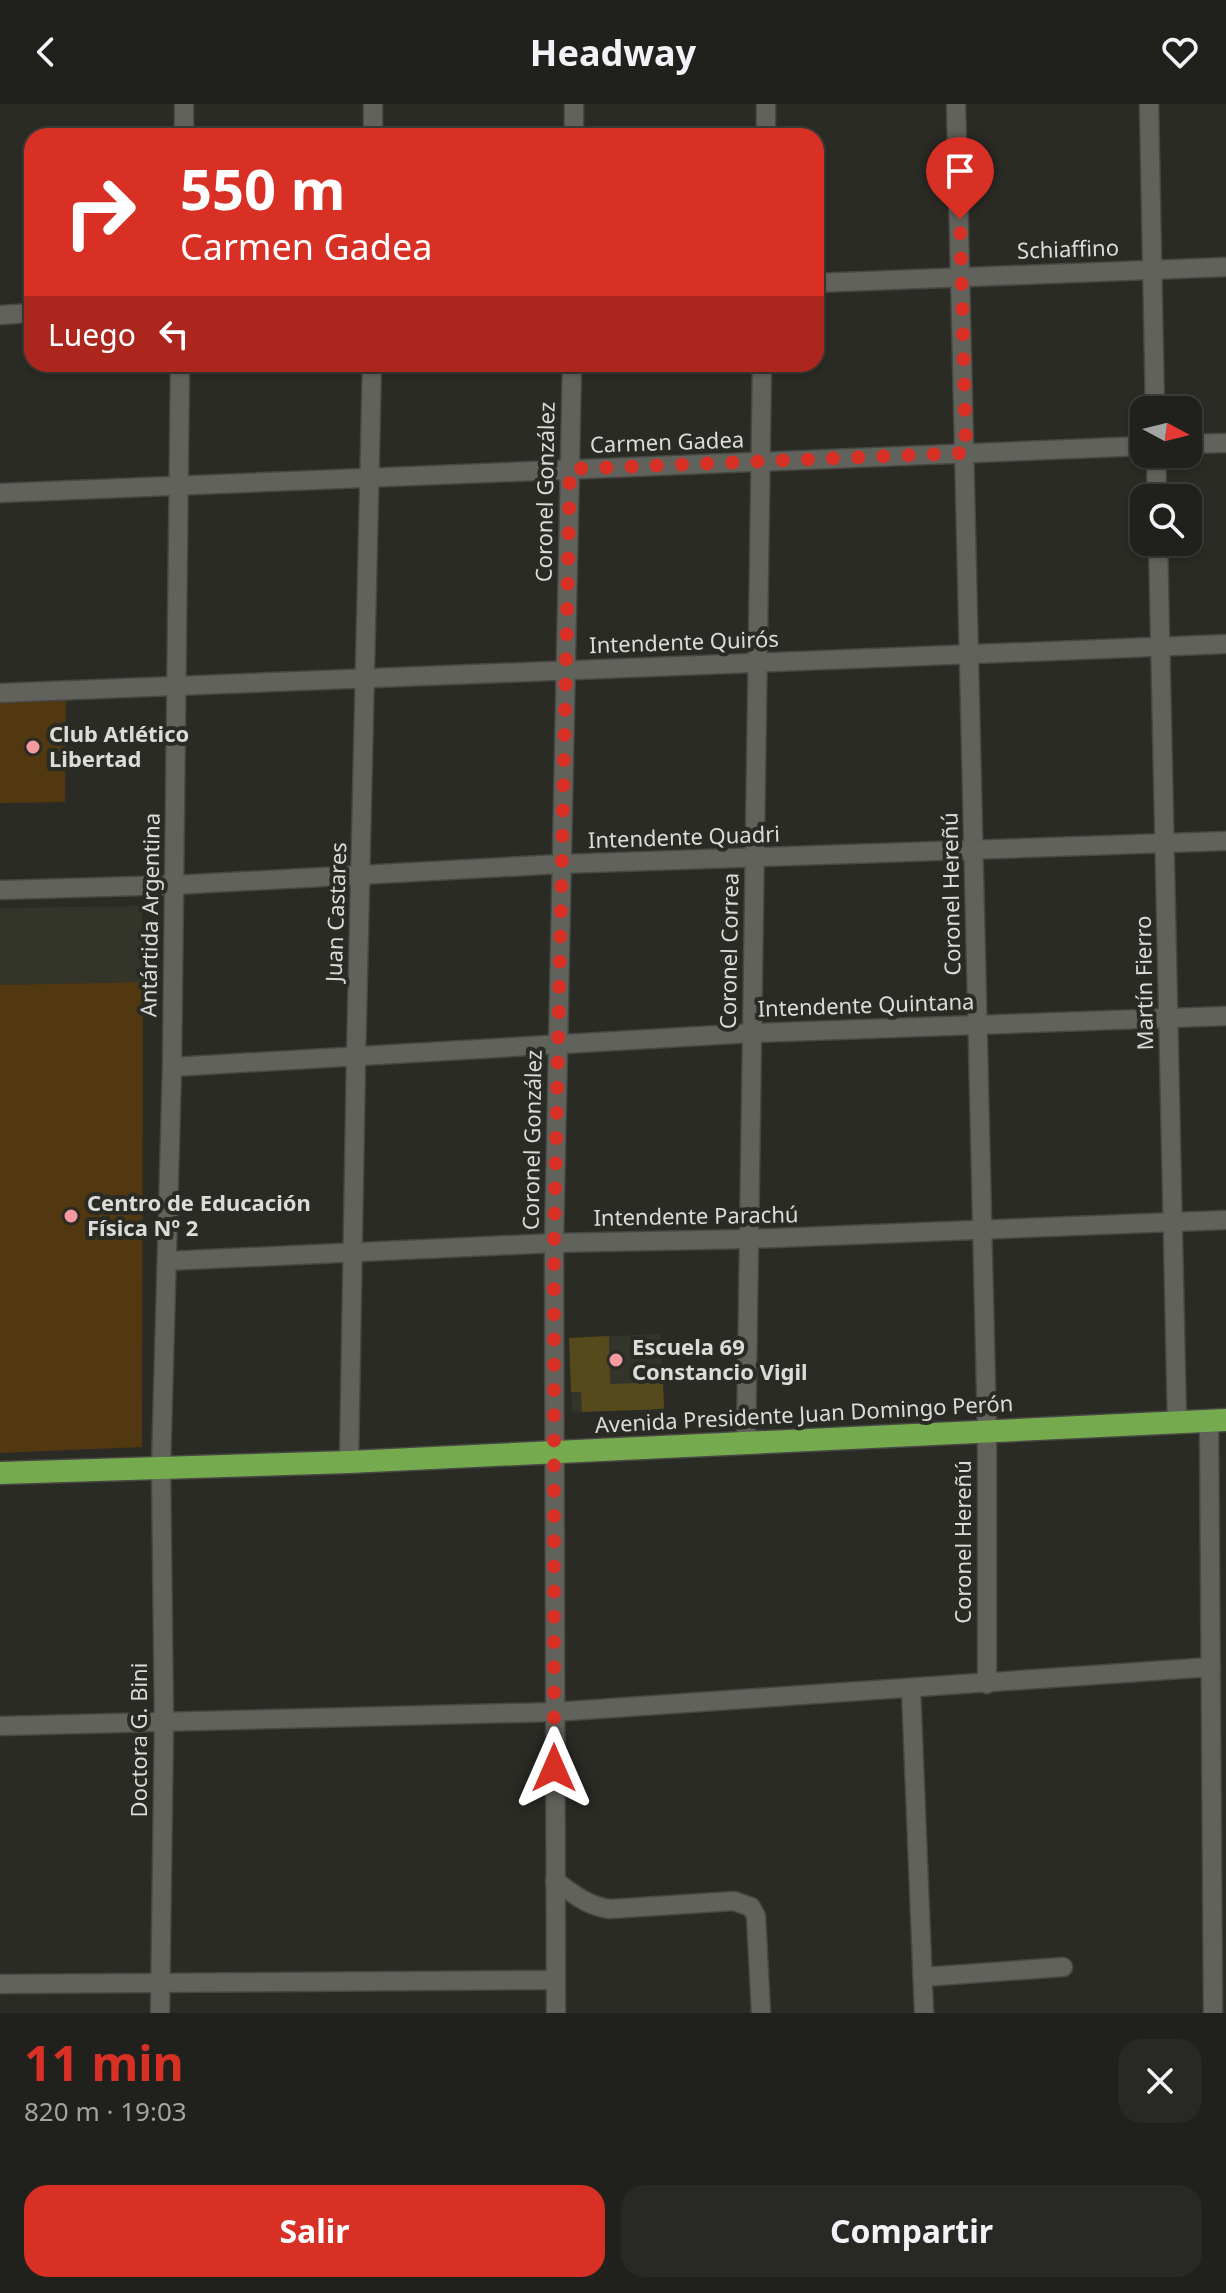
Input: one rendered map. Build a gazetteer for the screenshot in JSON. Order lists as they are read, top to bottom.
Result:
{
  "streets": {
    "highway": ["Avenida Presidente Juan Domingo Perón"],
    "street": [
      "Schiaffino",
      "Carmen Gadea",
      "Coronel González",
      "Intendente Quirós",
      "Intendente Quadri",
      "Coronel Hereñú",
      "Juan Castares",
      "Antártida Argentina",
      "Coronel Correa",
      "Martín Fierro",
      "Intendente Quintana",
      "Intendente Parachú",
      "Doctora G. Bini"
    ]
  },
  "crossings": [
    ["Schiaffino", "Coronel Hereñú"],
    ["Carmen Gadea", "Coronel González"],
    ["Carmen Gadea", "Coronel Hereñú"],
    ["Carmen Gadea", "Juan Castares"],
    ["Carmen Gadea", "Antártida Argentina"],
    ["Carmen Gadea", "Coronel Correa"],
    ["Coronel González", "Intendente Quirós"],
    ["Coronel González", "Intendente Quadri"],
    ["Coronel González", "Intendente Quintana"],
    ["Coronel González", "Intendente Parachú"],
    ["Coronel González", "Avenida Presidente Juan Domingo Perón"],
    ["Intendente Quirós", "Coronel Hereñú"],
    ["Intendente Quirós", "Juan Castares"],
    ["Intendente Quirós", "Antártida Argentina"],
    ["Intendente Quirós", "Coronel Correa"],
    ["Intendente Quirós", "Martín Fierro"],
    ["Intendente Quadri", "Coronel Hereñú"],
    ["Intendente Quadri", "Juan Castares"],
    ["Intendente Quadri", "Antártida Argentina"],
    ["Intendente Quadri", "Coronel Correa"],
    ["Intendente Quadri", "Martín Fierro"],
    ["Coronel Hereñú", "Intendente Quintana"],
    ["Coronel Hereñú", "Intendente Parachú"],
    ["Coronel Hereñú", "Avenida Presidente Juan Domingo Perón"],
    ["Juan Castares", "Intendente Quintana"],
    ["Juan Castares", "Intendente Parachú"],
    ["Juan Castares", "Avenida Presidente Juan Domingo Perón"],
    ["Antártida Argentina", "Intendente Quintana"],
    ["Antártida Argentina", "Intendente Parachú"],
    ["Antártida Argentina", "Avenida Presidente Juan Domingo Perón"],
    ["Antártida Argentina", "Doctora G. Bini"],
    ["Coronel Correa", "Intendente Quintana"],
    ["Coronel Correa", "Intendente Parachú"],
    ["Coronel Correa", "Avenida Presidente Juan Domingo Perón"],
    ["Martín Fierro", "Intendente Quintana"],
    ["Martín Fierro", "Intendente Parachú"],
    ["Martín Fierro", "Avenida Presidente Juan Domingo Perón"],
    ["Avenida Presidente Juan Domingo Perón", "Doctora G. Bini"]
  ],
  "places": ["Club Atlético Libertad", "Centro de Educación Física Nº 2", "Escuela 69 Constancio Vigil"],
  "north": "right",
  "page": {
    "header": "Headway",
    "turn": ["550 m", "Carmen Gadea"],
    "then": "Luego",
    "heading": ["11 min", "820 m · 19:03"],
    "buttons": ["Salir", "Compartir"]
  }
}
